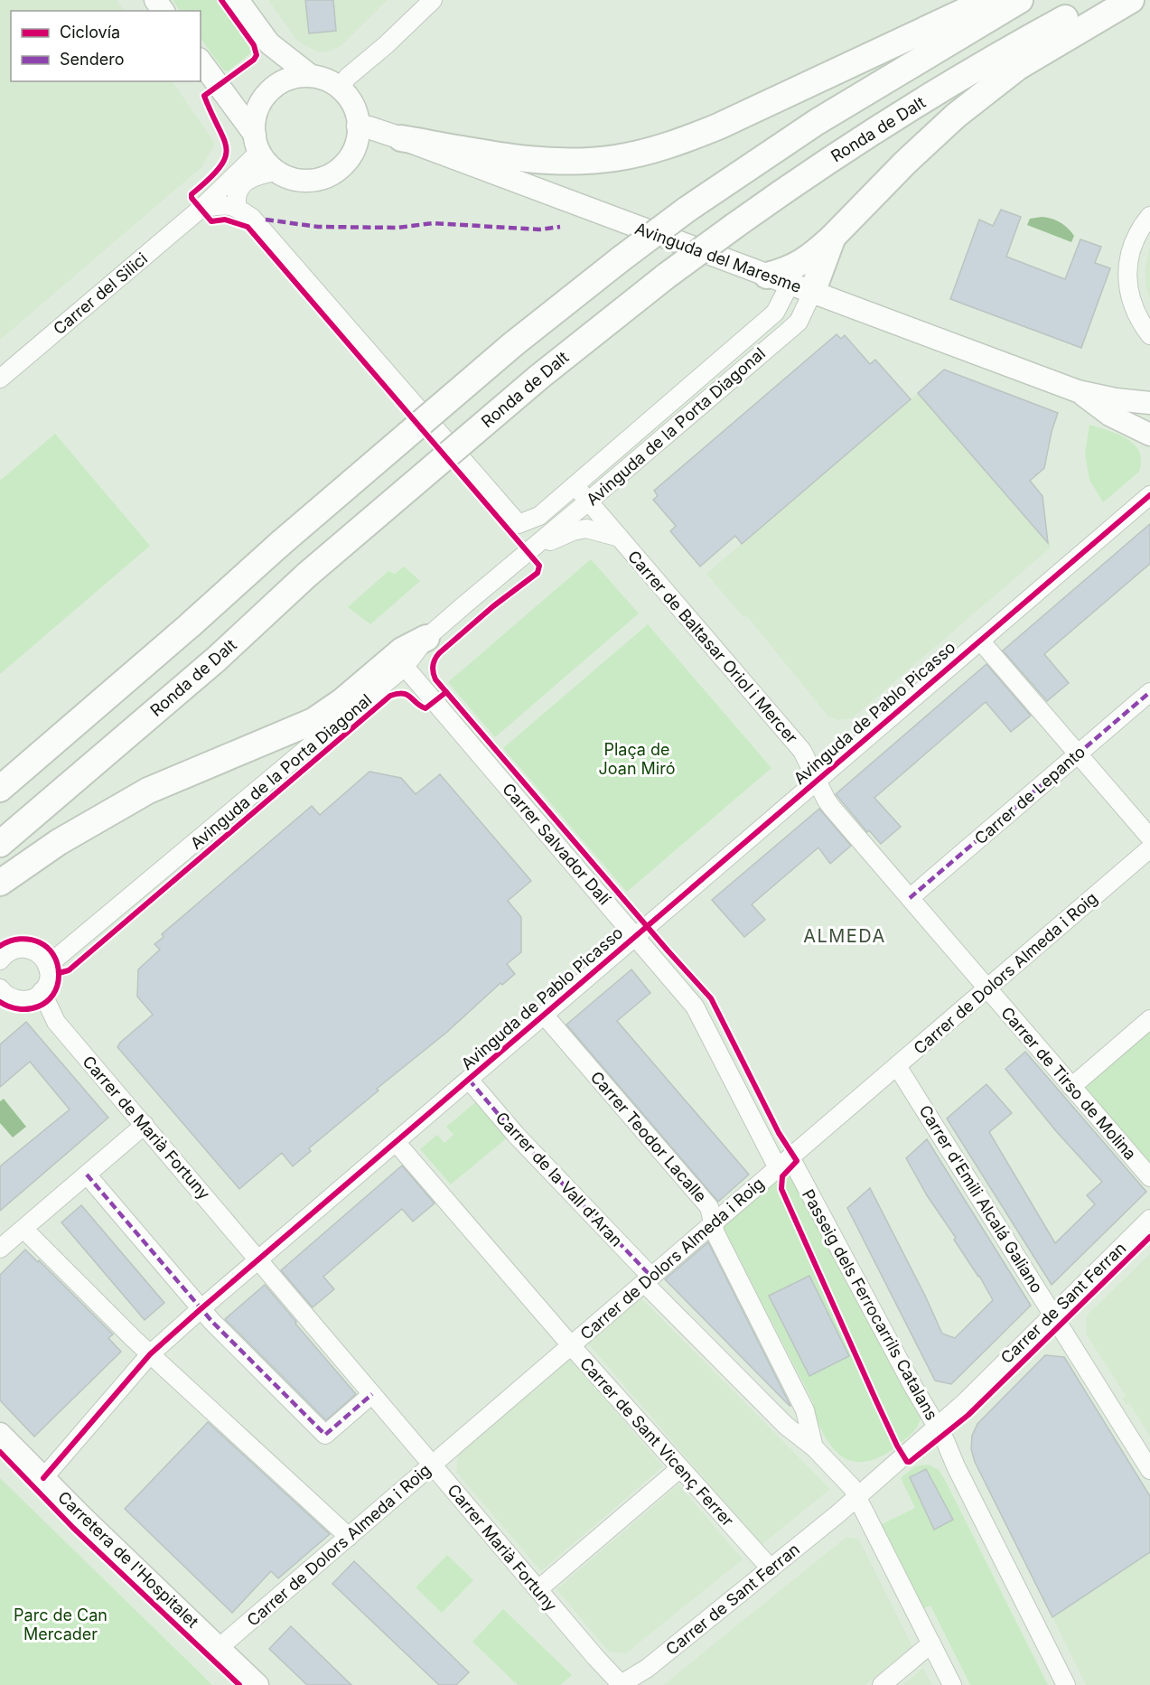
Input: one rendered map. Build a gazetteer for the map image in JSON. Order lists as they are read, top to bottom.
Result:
{
  "streets": {
    "highway": ["Ronda de Dalt"],
    "main road": ["Avinguda del Maresme", "Carretera de l'Hospitalet"],
    "street": [
      "Carrer del Silici",
      "Avinguda de la Porta Diagonal",
      "Carrer de Baltasar Oriol i Mercer",
      "Avinguda de Pablo Picasso",
      "Carrer de Lepanto",
      "Carrer Salvador Dalí",
      "Carrer de Dolors Almeda i Roig",
      "Carrer de Tirso de Molina",
      "Carrer de Marià Fortuny",
      "Carrer Teodor Lacalle",
      "Carrer de la Vall d'Aran",
      "Carrer d'Emili Alcalá Galiano",
      "Carrer de Sant Ferran",
      "Passeig dels Ferrocarrils Catalans",
      "Carrer de Sant Vicenç Ferrer",
      "Carrer Marià Fortuny"
    ]
  },
  "crossings": [
    ["Avinguda del Maresme", "Carrer del Silici"],
    ["Avinguda del Maresme", "Avinguda de la Porta Diagonal"],
    ["Avinguda de la Porta Diagonal", "Carrer de Baltasar Oriol i Mercer"],
    ["Avinguda de la Porta Diagonal", "Carrer Salvador Dalí"],
    ["Carrer de Baltasar Oriol i Mercer", "Avinguda de Pablo Picasso"],
    ["Carrer de Baltasar Oriol i Mercer", "Carrer de Lepanto"],
    ["Carrer de Baltasar Oriol i Mercer", "Carrer de Dolors Almeda i Roig"],
    ["Carrer de Baltasar Oriol i Mercer", "Carrer de Tirso de Molina"],
    ["Avinguda de Pablo Picasso", "Carrer Salvador Dalí"],
    ["Avinguda de Pablo Picasso", "Carrer de Marià Fortuny"],
    ["Avinguda de Pablo Picasso", "Carrer Teodor Lacalle"],
    ["Avinguda de Pablo Picasso", "Carrer de la Vall d'Aran"],
    ["Avinguda de Pablo Picasso", "Carrer de Sant Vicenç Ferrer"],
    ["Avinguda de Pablo Picasso", "Carrer Marià Fortuny"],
    ["Avinguda de Pablo Picasso", "Carretera de l'Hospitalet"],
    ["Carrer Salvador Dalí", "Carrer de Dolors Almeda i Roig"],
    ["Carrer Salvador Dalí", "Passeig dels Ferrocarrils Catalans"],
    ["Carrer de Dolors Almeda i Roig", "Carrer de Tirso de Molina"],
    ["Carrer de Dolors Almeda i Roig", "Carrer Teodor Lacalle"],
    ["Carrer de Dolors Almeda i Roig", "Carrer de la Vall d'Aran"],
    ["Carrer de Dolors Almeda i Roig", "Carrer d'Emili Alcalá Galiano"],
    ["Carrer de Dolors Almeda i Roig", "Passeig dels Ferrocarrils Catalans"],
    ["Carrer de Dolors Almeda i Roig", "Carrer de Sant Vicenç Ferrer"],
    ["Carrer de Dolors Almeda i Roig", "Carrer Marià Fortuny"],
    ["Carrer de Dolors Almeda i Roig", "Carretera de l'Hospitalet"],
    ["Carrer de Marià Fortuny", "Carrer Marià Fortuny"],
    ["Carrer d'Emili Alcalá Galiano", "Carrer de Sant Ferran"],
    ["Carrer de Sant Ferran", "Passeig dels Ferrocarrils Catalans"],
    ["Carrer de Sant Ferran", "Carrer de Sant Vicenç Ferrer"],
    ["Carrer de Sant Ferran", "Carrer Marià Fortuny"]
  ],
  "districts": ["ALMEDA"],
  "parks": ["Plaça de Joan Miró", "Parc de Can Mercader"],
  "legend": ["Ciclovía", "Sendero"]
}
